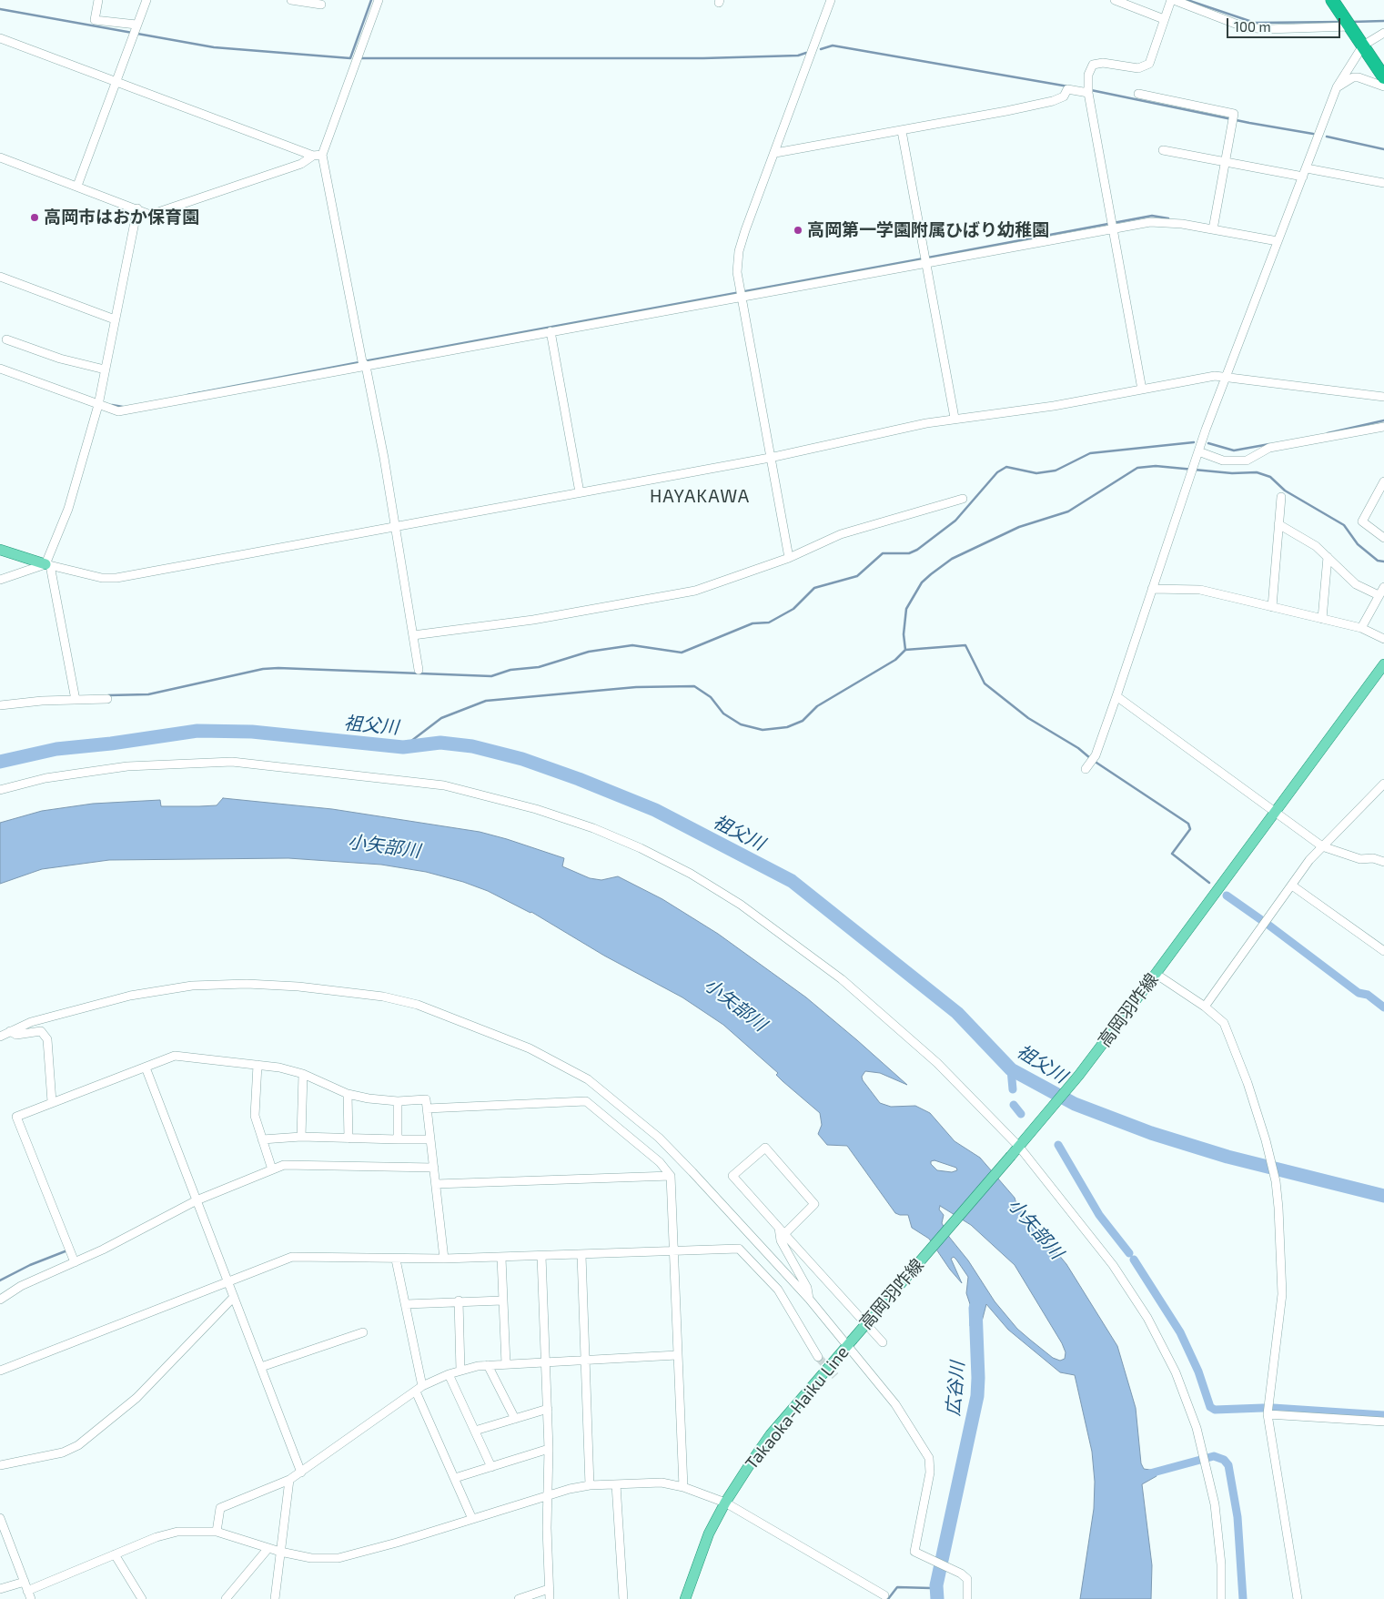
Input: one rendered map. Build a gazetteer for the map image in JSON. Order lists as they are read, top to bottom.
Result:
{
  "streets": {
    "main road": ["高岡羽咋線", "Takaoka-Haiku Line"]
  },
  "crossings": [
    ["高岡羽咋線", "Takaoka-Haiku Line"]
  ],
  "districts": ["HAYAKAWA"],
  "water": ["祖父川", "小矢部川", "広谷川"],
  "places": ["高岡市はおか保育園", "高岡第一学園附属ひばり幼稚園"],
  "scale_bar": "100 m"
}
